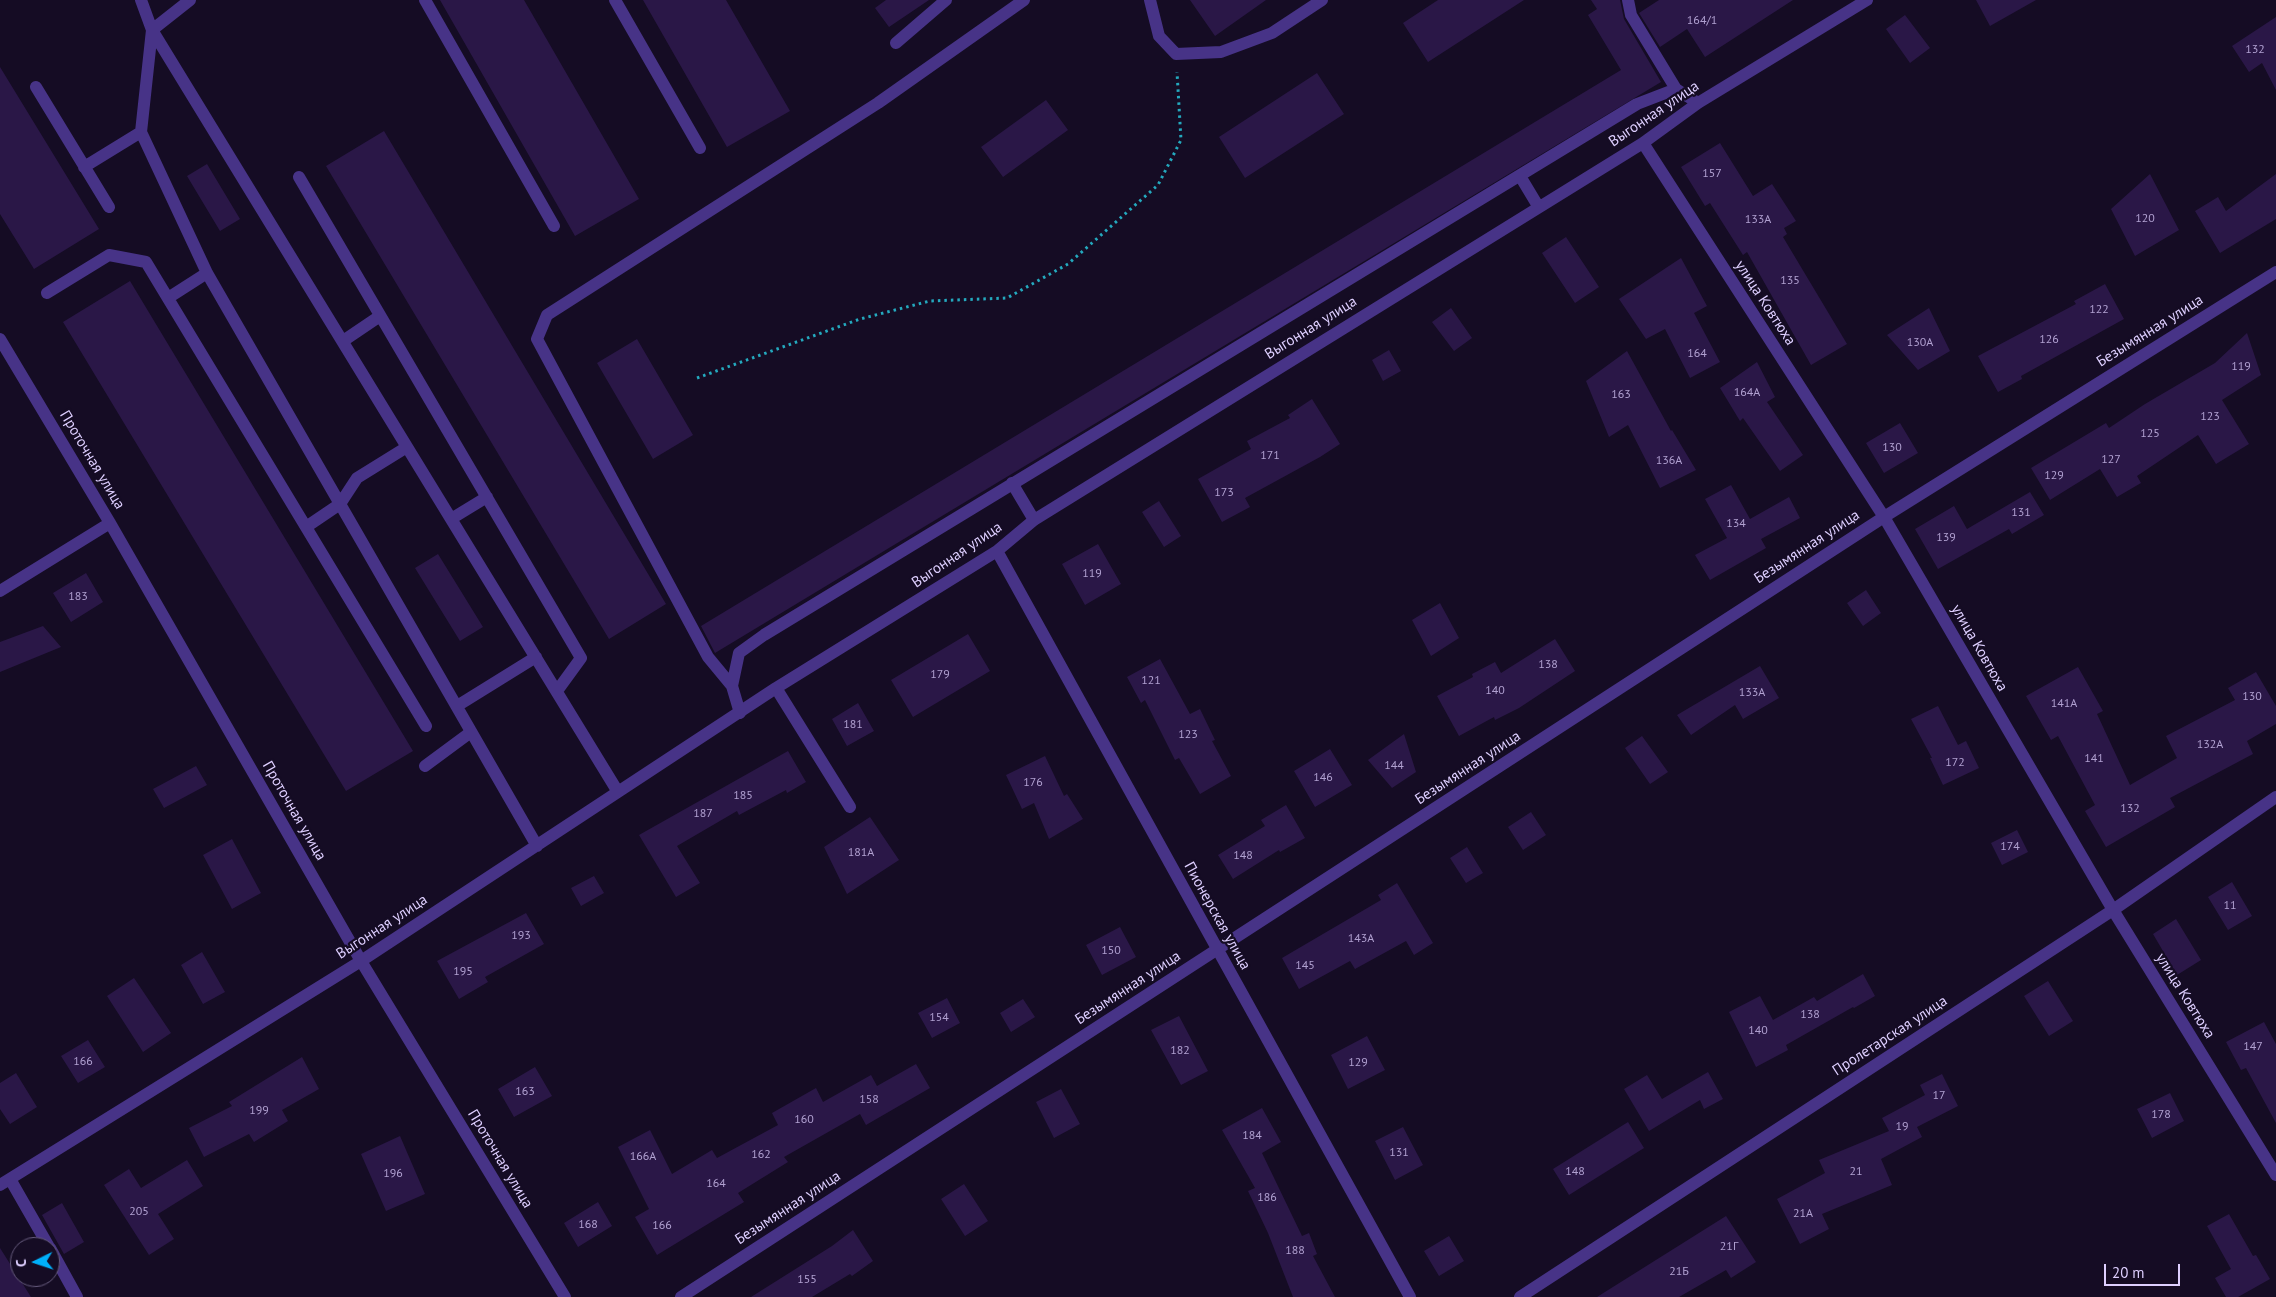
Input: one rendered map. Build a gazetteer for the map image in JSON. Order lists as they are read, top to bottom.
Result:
{
  "streets": {
    "street": [
      "Выгонная улица",
      "улица Ковтюха",
      "Безымянная улица",
      "Проточная улица",
      "Пионерская улица",
      "Пролетарская улица"
    ]
  },
  "crossings": [
    ["Выгонная улица", "улица Ковтюха"],
    ["Выгонная улица", "Проточная улица"],
    ["Выгонная улица", "Пионерская улица"],
    ["улица Ковтюха", "Безымянная улица"],
    ["улица Ковтюха", "Пролетарская улица"],
    ["Безымянная улица", "Пионерская улица"]
  ],
  "house_numbers": [
    "164/1",
    "132",
    "157",
    "120",
    "133А",
    "135",
    "122",
    "126",
    "130А",
    "164",
    "119",
    "164А",
    "163",
    "123",
    "125",
    "130",
    "171",
    "127",
    "136А",
    "129",
    "173",
    "131",
    "134",
    "139",
    "119",
    "183",
    "138",
    "179",
    "121",
    "140",
    "133А",
    "130",
    "141А",
    "181",
    "123",
    "132А",
    "141",
    "172",
    "144",
    "146",
    "176",
    "185",
    "132",
    "187",
    "174",
    "181А",
    "148",
    "11",
    "193",
    "143А",
    "150",
    "145",
    "195",
    "138",
    "154",
    "140",
    "147",
    "182",
    "166",
    "129",
    "163",
    "17",
    "158",
    "199",
    "178",
    "160",
    "19",
    "184",
    "131",
    "162",
    "166А",
    "148",
    "21",
    "196",
    "164",
    "186",
    "205",
    "21А",
    "168",
    "166",
    "21Г",
    "188",
    "21Б",
    "155"
  ],
  "scale_bar": "20 m",
  "north": "left"
}
